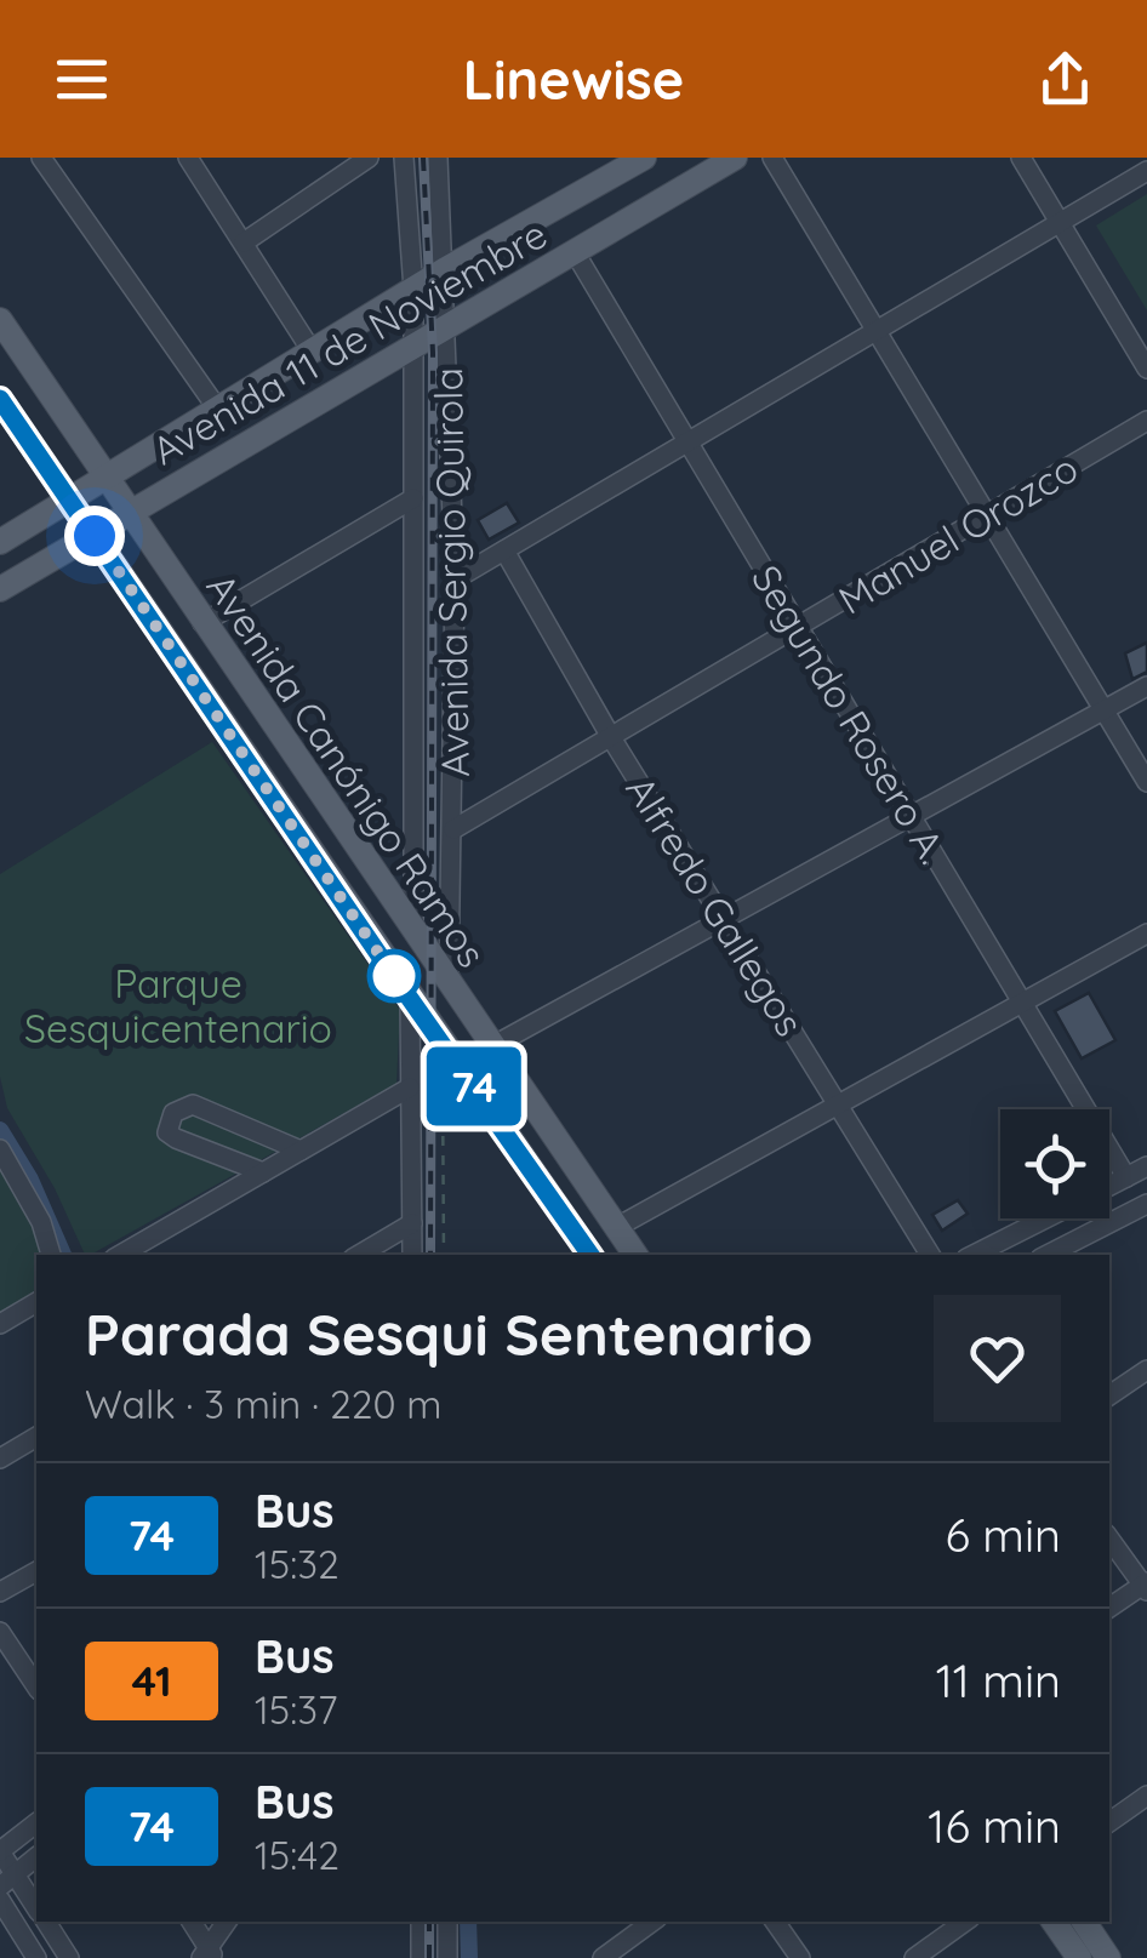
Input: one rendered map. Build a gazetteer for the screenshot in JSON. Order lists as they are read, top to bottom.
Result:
{
  "streets": {
    "main road": ["Avenida 11 de Noviembre", "Avenida Canónigo Ramos"],
    "street": [
      "Manuel Orozco",
      "Avenida Sergio Quirola",
      "Segundo Rosero A.",
      "Alfredo Gallegos"
    ]
  },
  "crossings": [
    ["Avenida 11 de Noviembre", "Avenida Sergio Quirola"],
    ["Avenida 11 de Noviembre", "Segundo Rosero A."],
    ["Avenida 11 de Noviembre", "Avenida Canónigo Ramos"],
    ["Manuel Orozco", "Avenida Sergio Quirola"],
    ["Manuel Orozco", "Segundo Rosero A."],
    ["Manuel Orozco", "Alfredo Gallegos"],
    ["Avenida Sergio Quirola", "Avenida Canónigo Ramos"]
  ],
  "parks": ["Parque Sesquicentenario"],
  "lines": ["bus line 74"],
  "page": {
    "header": "Linewise",
    "on_map": "74",
    "heading": ["Parada Sesqui Sentenario", "Walk · 3 min · 220 m"],
    "list": [
      {
        "mark": "74",
        "name": "Bus",
        "note": "15:32",
        "value": "6 min"
      },
      {
        "mark": "41",
        "name": "Bus",
        "note": "15:37",
        "value": "11 min"
      },
      {
        "mark": "74",
        "name": "Bus",
        "note": "15:42",
        "value": "16 min"
      }
    ]
  }
}
